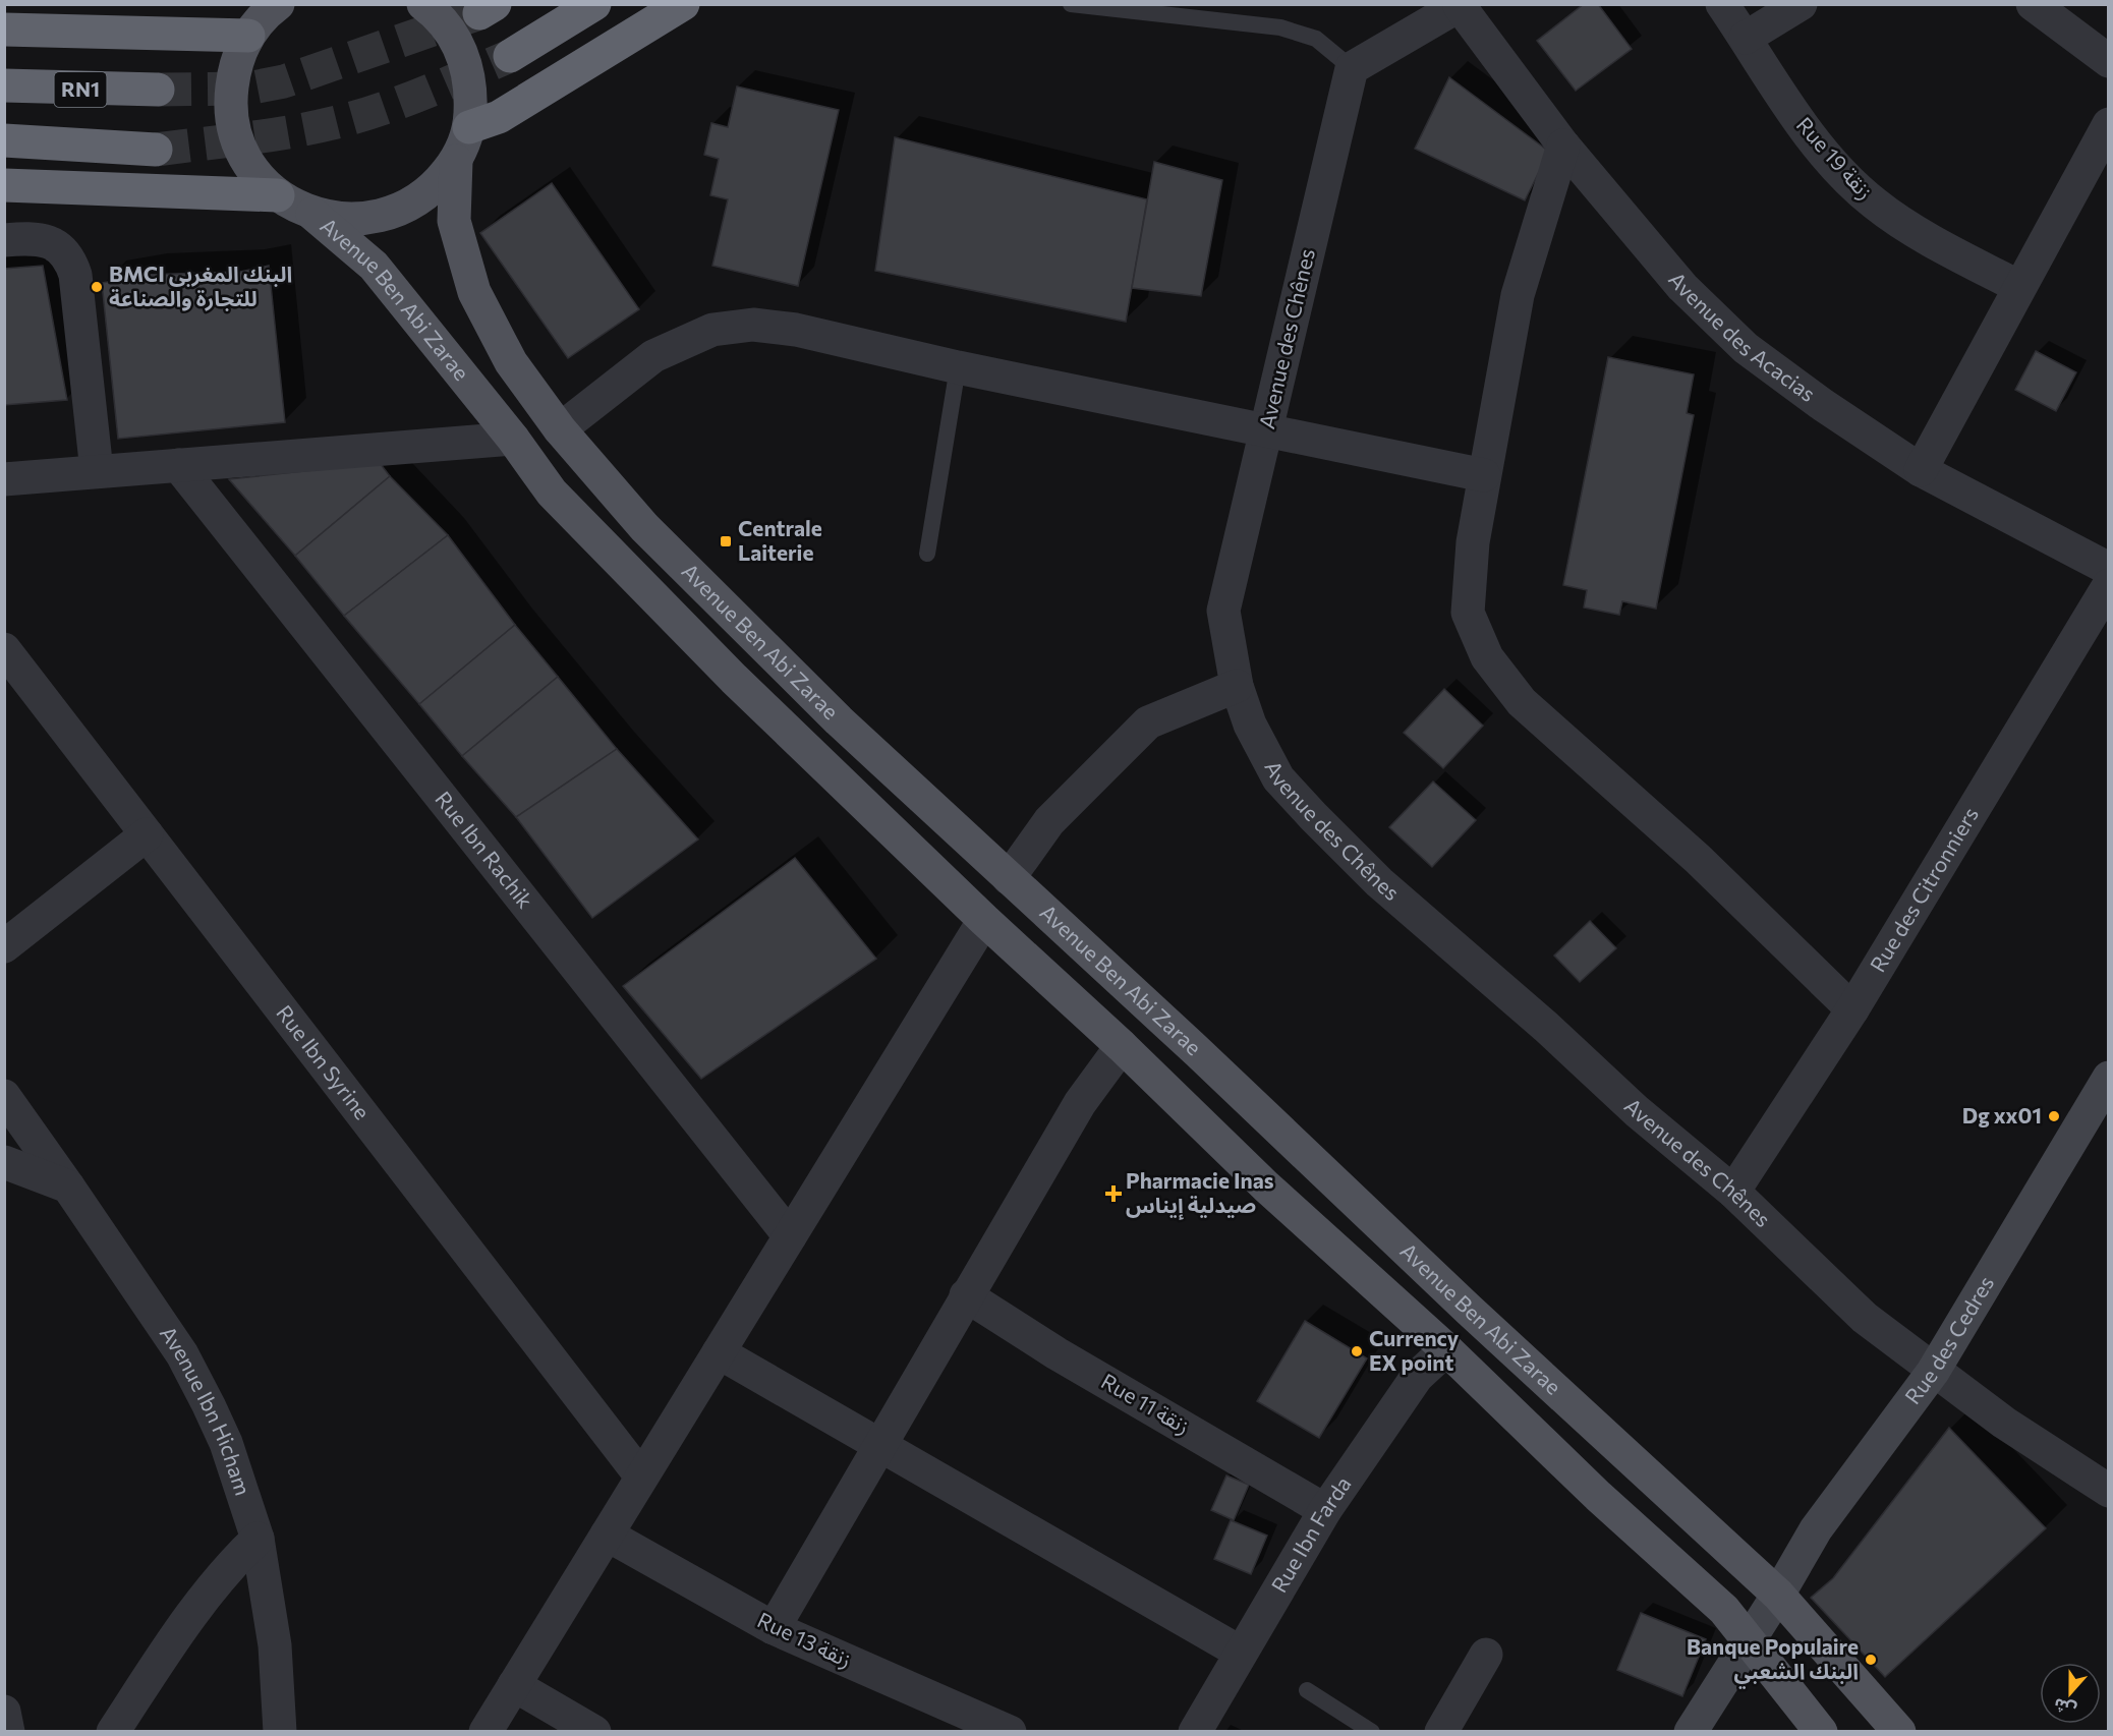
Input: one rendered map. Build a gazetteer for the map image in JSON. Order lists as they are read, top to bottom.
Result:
{
  "streets": {
    "highway": ["RN1"],
    "main road": ["Avenue Ben Abi Zarae"],
    "street": [
      "Rue 19 زنقة",
      "Avenue des Acacias",
      "Avenue des Chênes",
      "Rue Ibn Rachik",
      "Rue des Citronniers",
      "Rue Ibn Syrine",
      "Rue des Cedres",
      "Rue 11 زنقة",
      "Avenue Ibn Hicham",
      "Rue Ibn Farda",
      "Rue 13 زنقة"
    ]
  },
  "crossings": [
    ["Avenue Ben Abi Zarae", "Rue des Cedres"],
    ["Avenue Ben Abi Zarae", "Rue Ibn Farda"],
    ["Avenue des Chênes", "Rue des Citronniers"],
    ["Avenue des Chênes", "Rue des Cedres"],
    ["Rue 11 زنقة", "Rue Ibn Farda"]
  ],
  "places": {
    "other": [
      "BMCI البنك المغربي للتجارة والصناعة",
      "Dg xx01",
      "Currency EX point",
      "Banque Populaire البنك الشعبي"
    ],
    "transit": ["Centrale Laiterie"],
    "health": ["Pharmacie Inas صيدلية إيناس"]
  },
  "north": "bottom"
}
